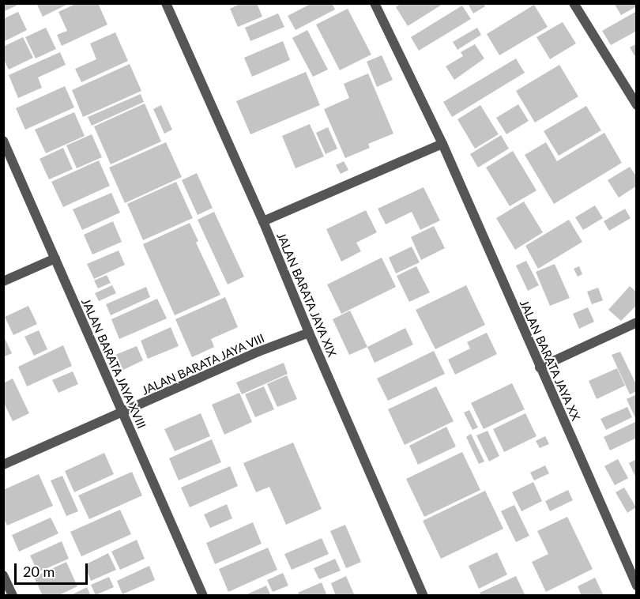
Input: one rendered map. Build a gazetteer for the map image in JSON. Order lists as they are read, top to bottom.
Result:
{
  "streets": {
    "street": [
      "JALAN BARATA JAYA XIX",
      "JALAN BARATA JAYA XX",
      "JALAN BARATA JAYA XVIII",
      "JALAN BARATA JAYA VIII"
    ]
  },
  "crossings": [
    ["JALAN BARATA JAYA XIX", "JALAN BARATA JAYA VIII"],
    ["JALAN BARATA JAYA XVIII", "JALAN BARATA JAYA VIII"]
  ],
  "scale_bar": "20 m"
}
